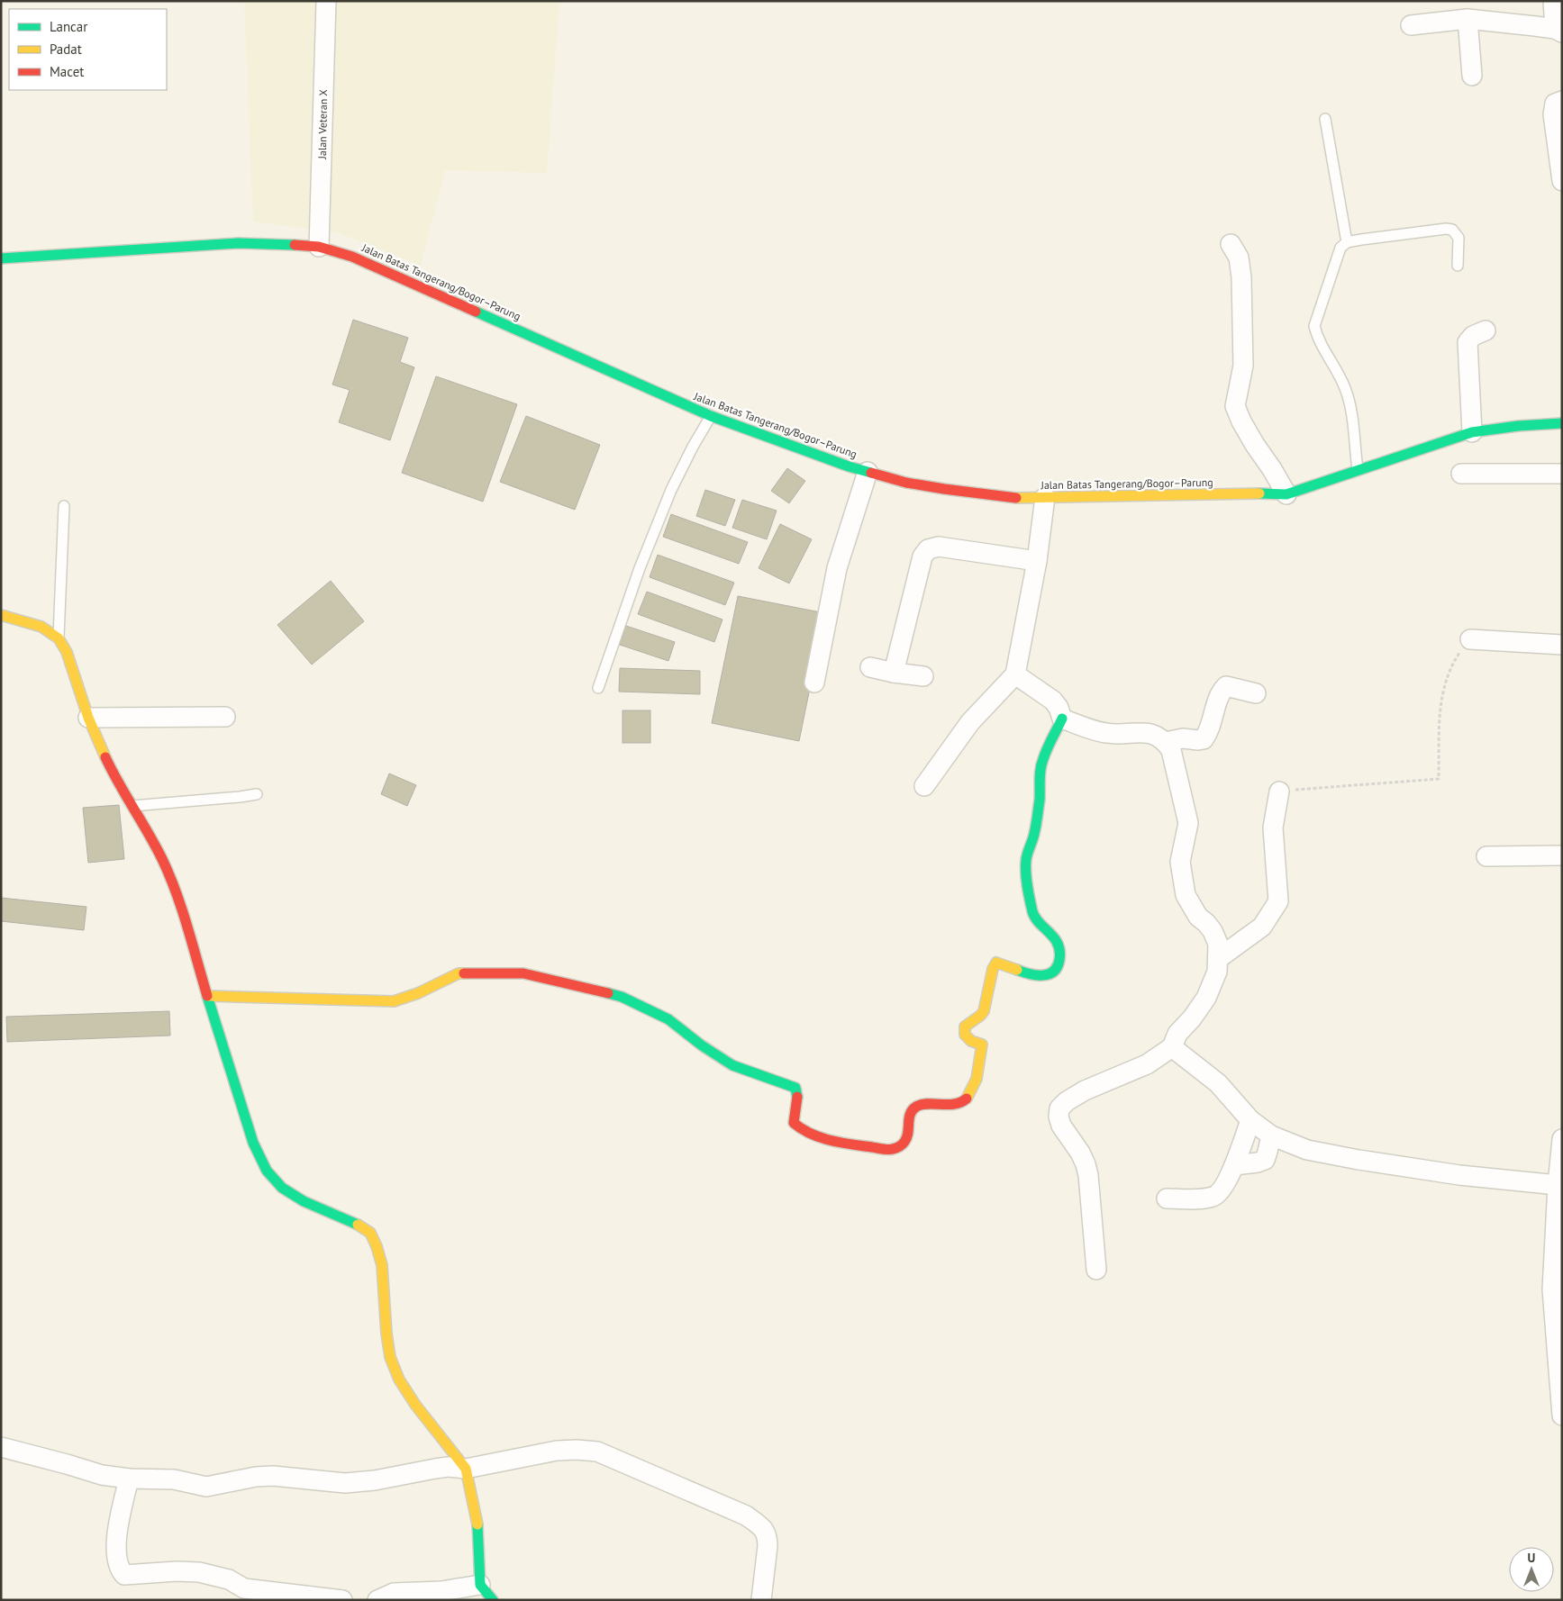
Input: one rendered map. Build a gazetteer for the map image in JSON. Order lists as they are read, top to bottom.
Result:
{
  "streets": {
    "street": ["Jalan Veteran X", "Jalan Batas Tangerang/Bogor–Parung"]
  },
  "crossings": [
    ["Jalan Veteran X", "Jalan Batas Tangerang/Bogor–Parung"]
  ],
  "legend": ["Lancar", "Padat", "Macet"],
  "north": "top"
}
